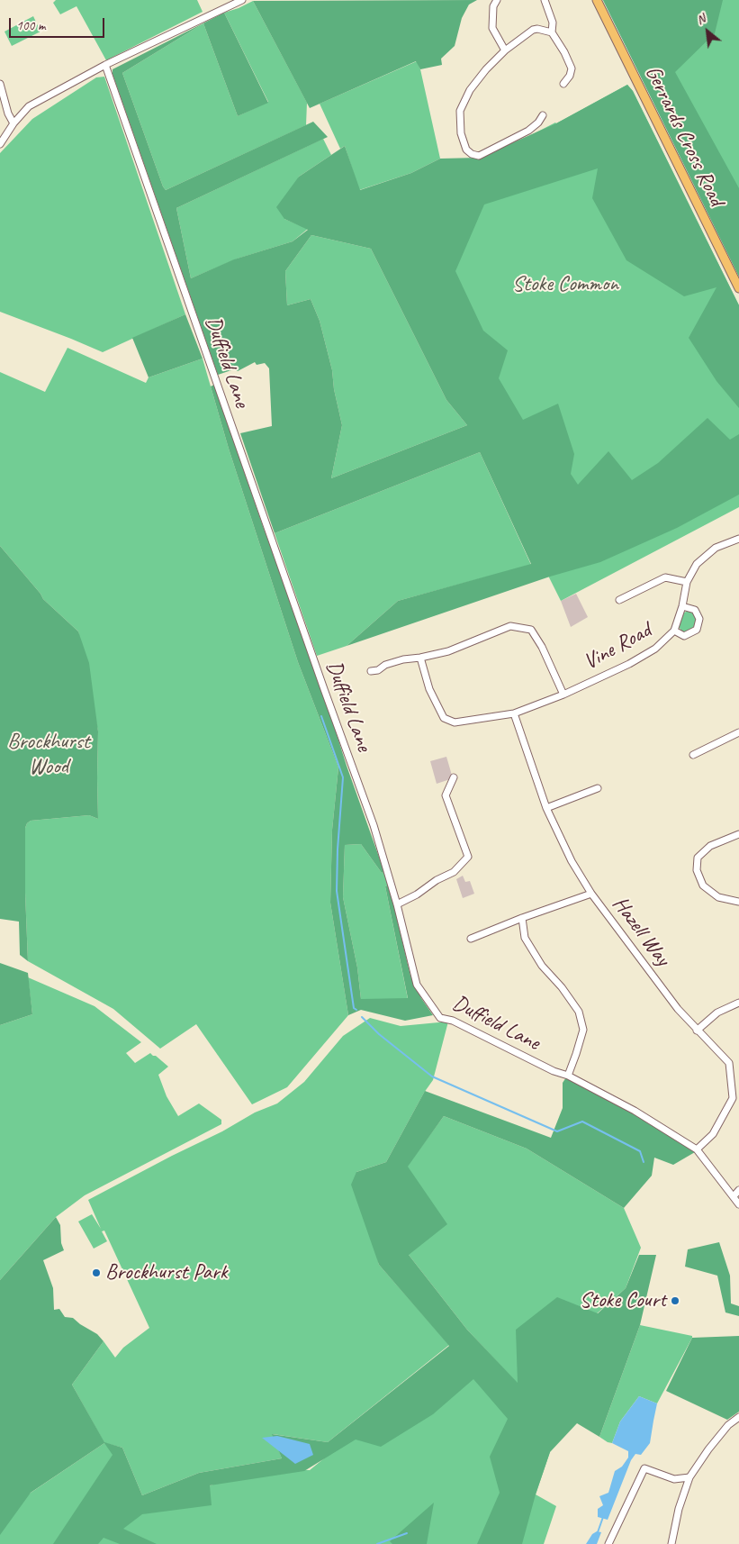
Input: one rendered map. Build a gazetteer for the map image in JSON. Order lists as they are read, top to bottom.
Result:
{
  "streets": {
    "main road": ["Gerrards Cross Road"],
    "street": ["Duffield Lane", "Vine Road", "Hazell Way"]
  },
  "crossings": [
    ["Duffield Lane", "Hazell Way"],
    ["Vine Road", "Hazell Way"]
  ],
  "parks": ["Stoke Common", "Brockhurst Wood"],
  "places": ["Brockhurst Park", "Stoke Court"],
  "scale_bar": "100 m",
  "north": "top left"
}
